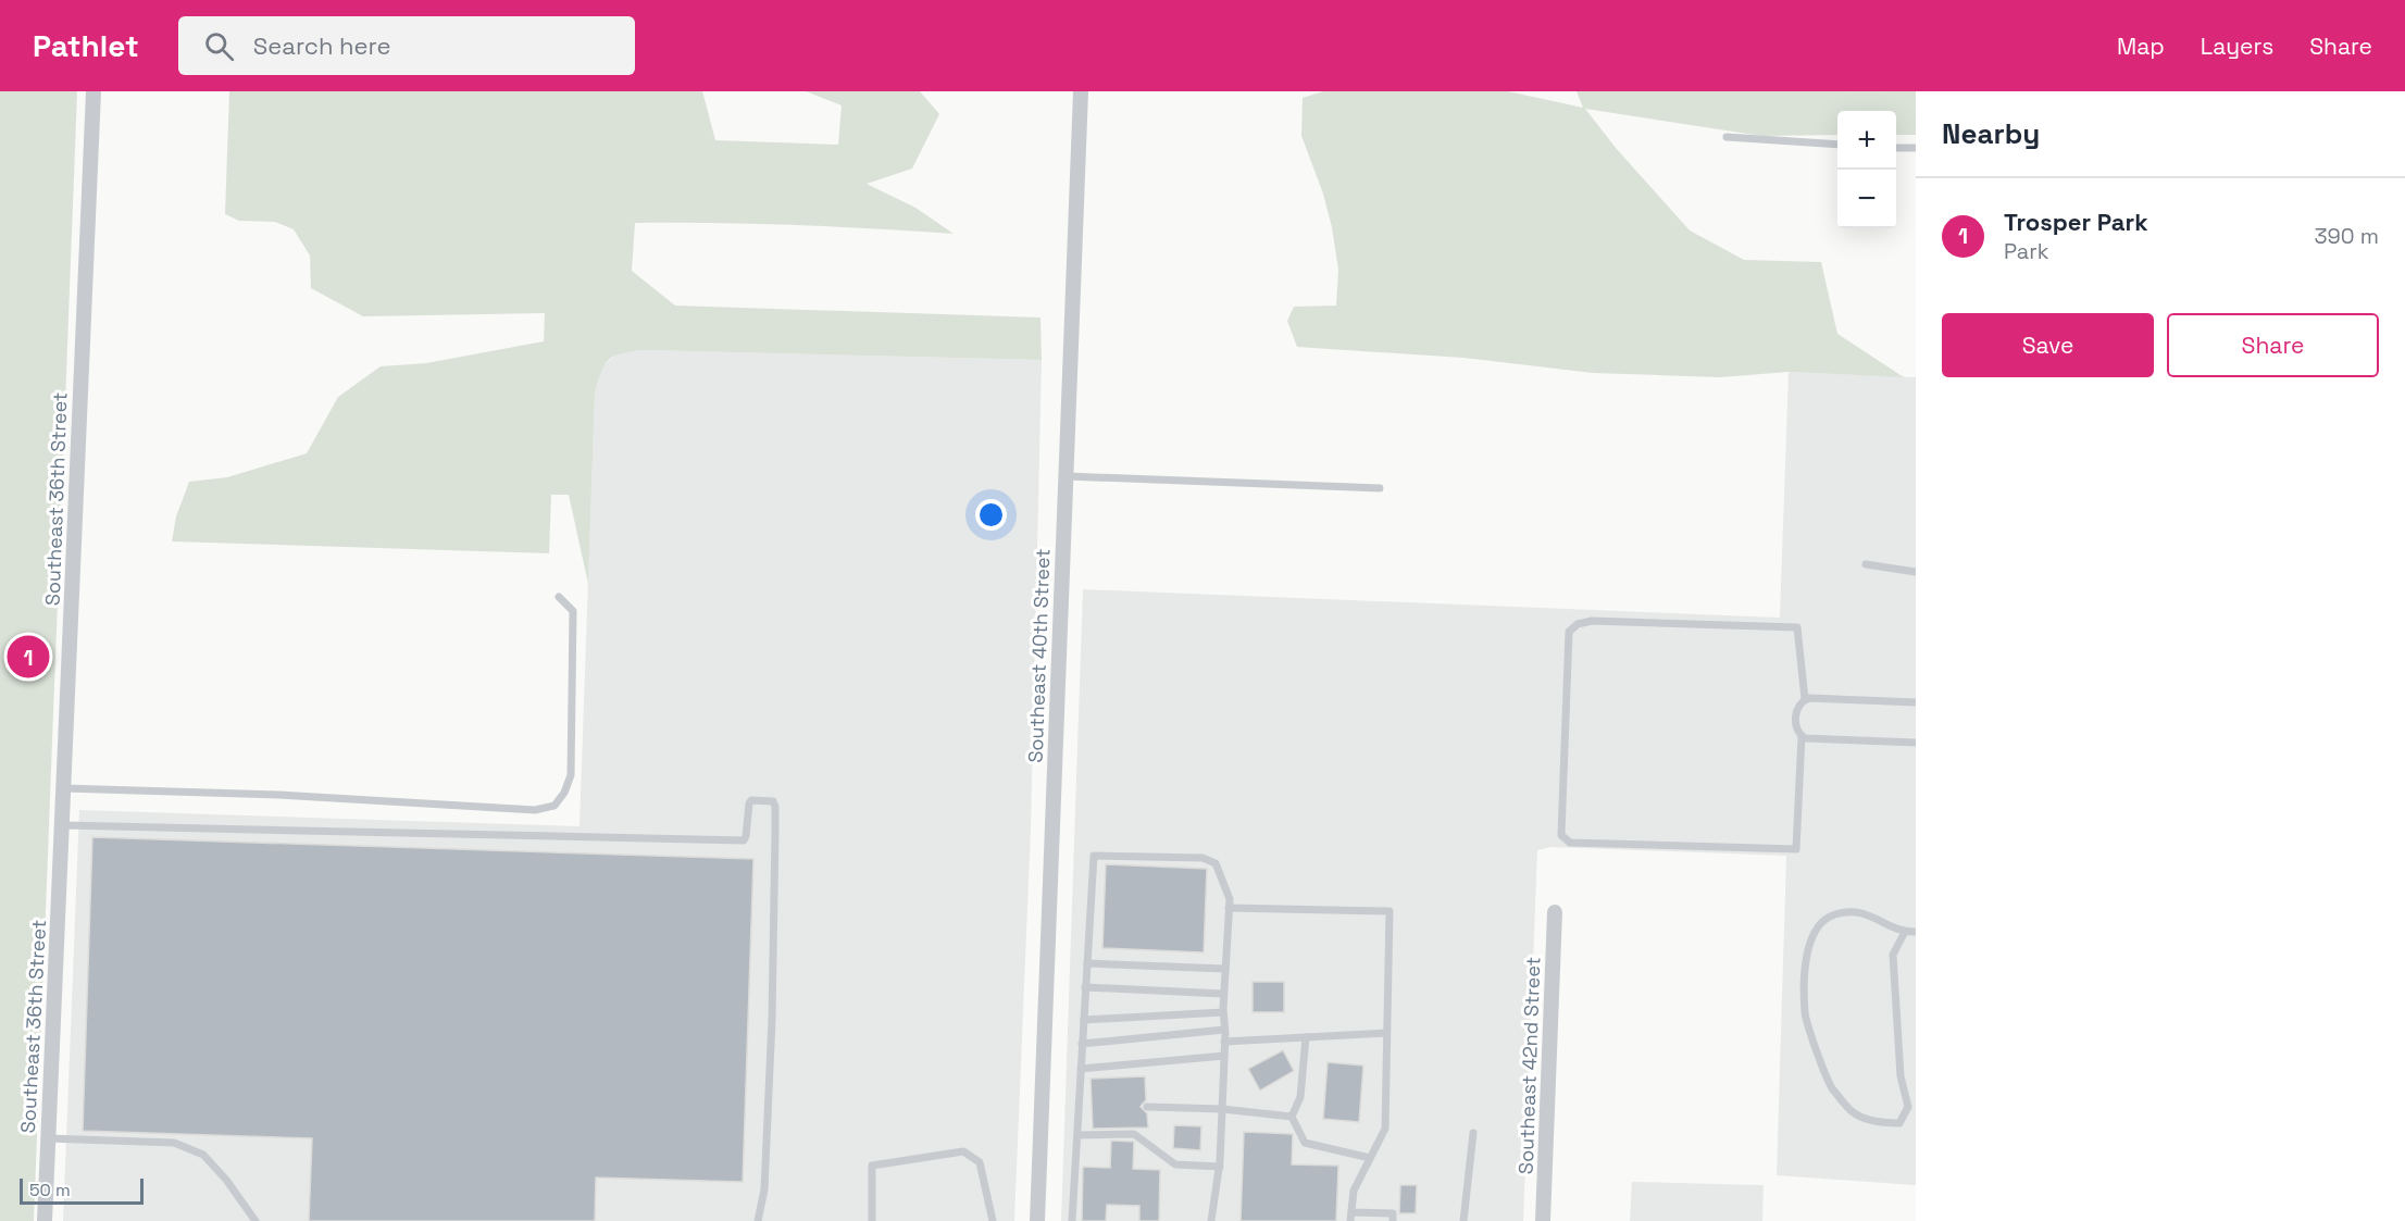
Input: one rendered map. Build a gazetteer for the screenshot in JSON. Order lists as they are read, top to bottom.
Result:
{
  "streets": {
    "street": ["Southeast 36th Street", "Southeast 40th Street", "Southeast 42nd Street"]
  },
  "scale_bar": "50 m",
  "page": {
    "header": "Pathlet",
    "search": "Search here",
    "nav": ["Map", "Layers", "Share"],
    "heading": "Nearby",
    "map_buttons": ["+", "−"],
    "list": [
      {
        "mark": "1",
        "name": "Trosper Park",
        "note": "Park",
        "value": "390 m"
      }
    ],
    "buttons": ["Save", "Share"],
    "pins": "1",
    "scale": "50 m"
  }
}
